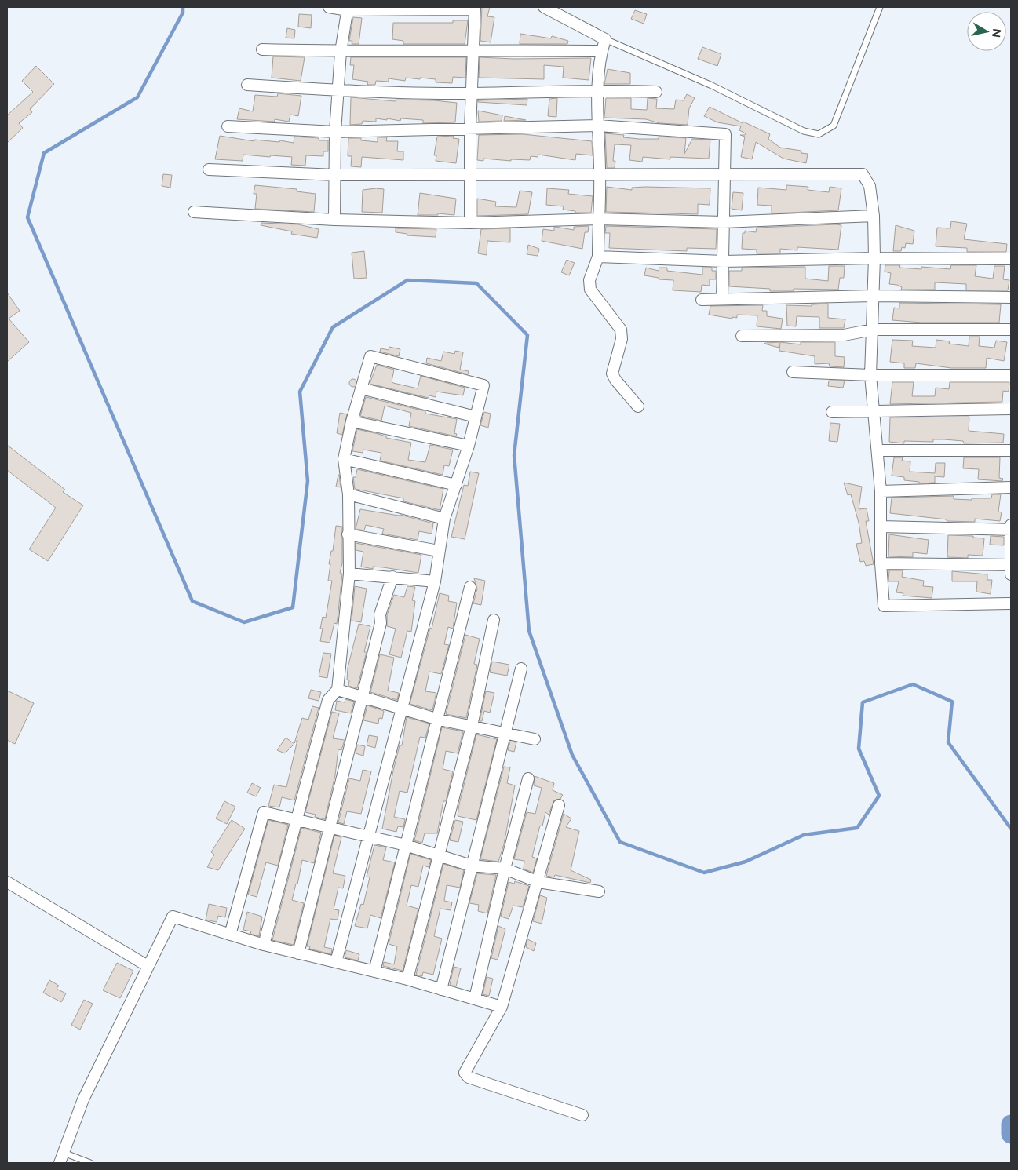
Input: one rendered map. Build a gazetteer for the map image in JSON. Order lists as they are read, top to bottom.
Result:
{
  "north": "right"
}
